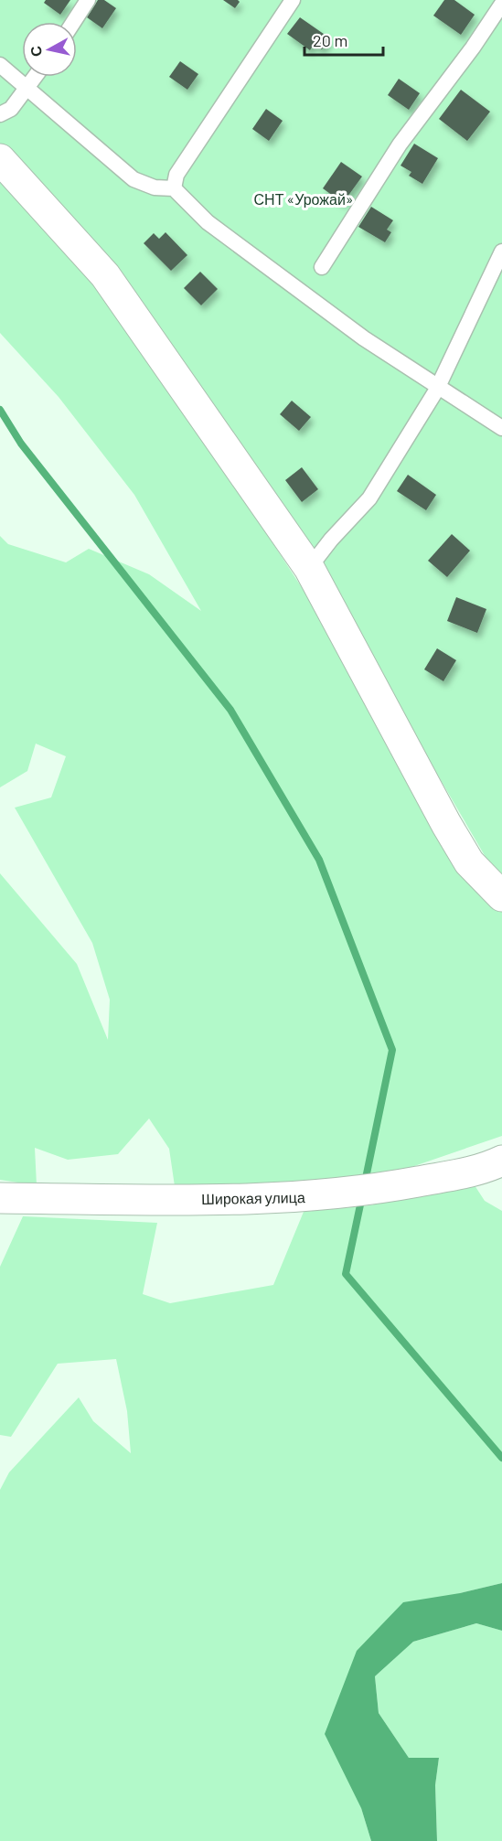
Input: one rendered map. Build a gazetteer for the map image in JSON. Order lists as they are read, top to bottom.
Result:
{
  "streets": {
    "street": ["Широкая улица"]
  },
  "parks": ["СНТ «Урожай»"],
  "scale_bar": "20 m",
  "north": "left"
}
